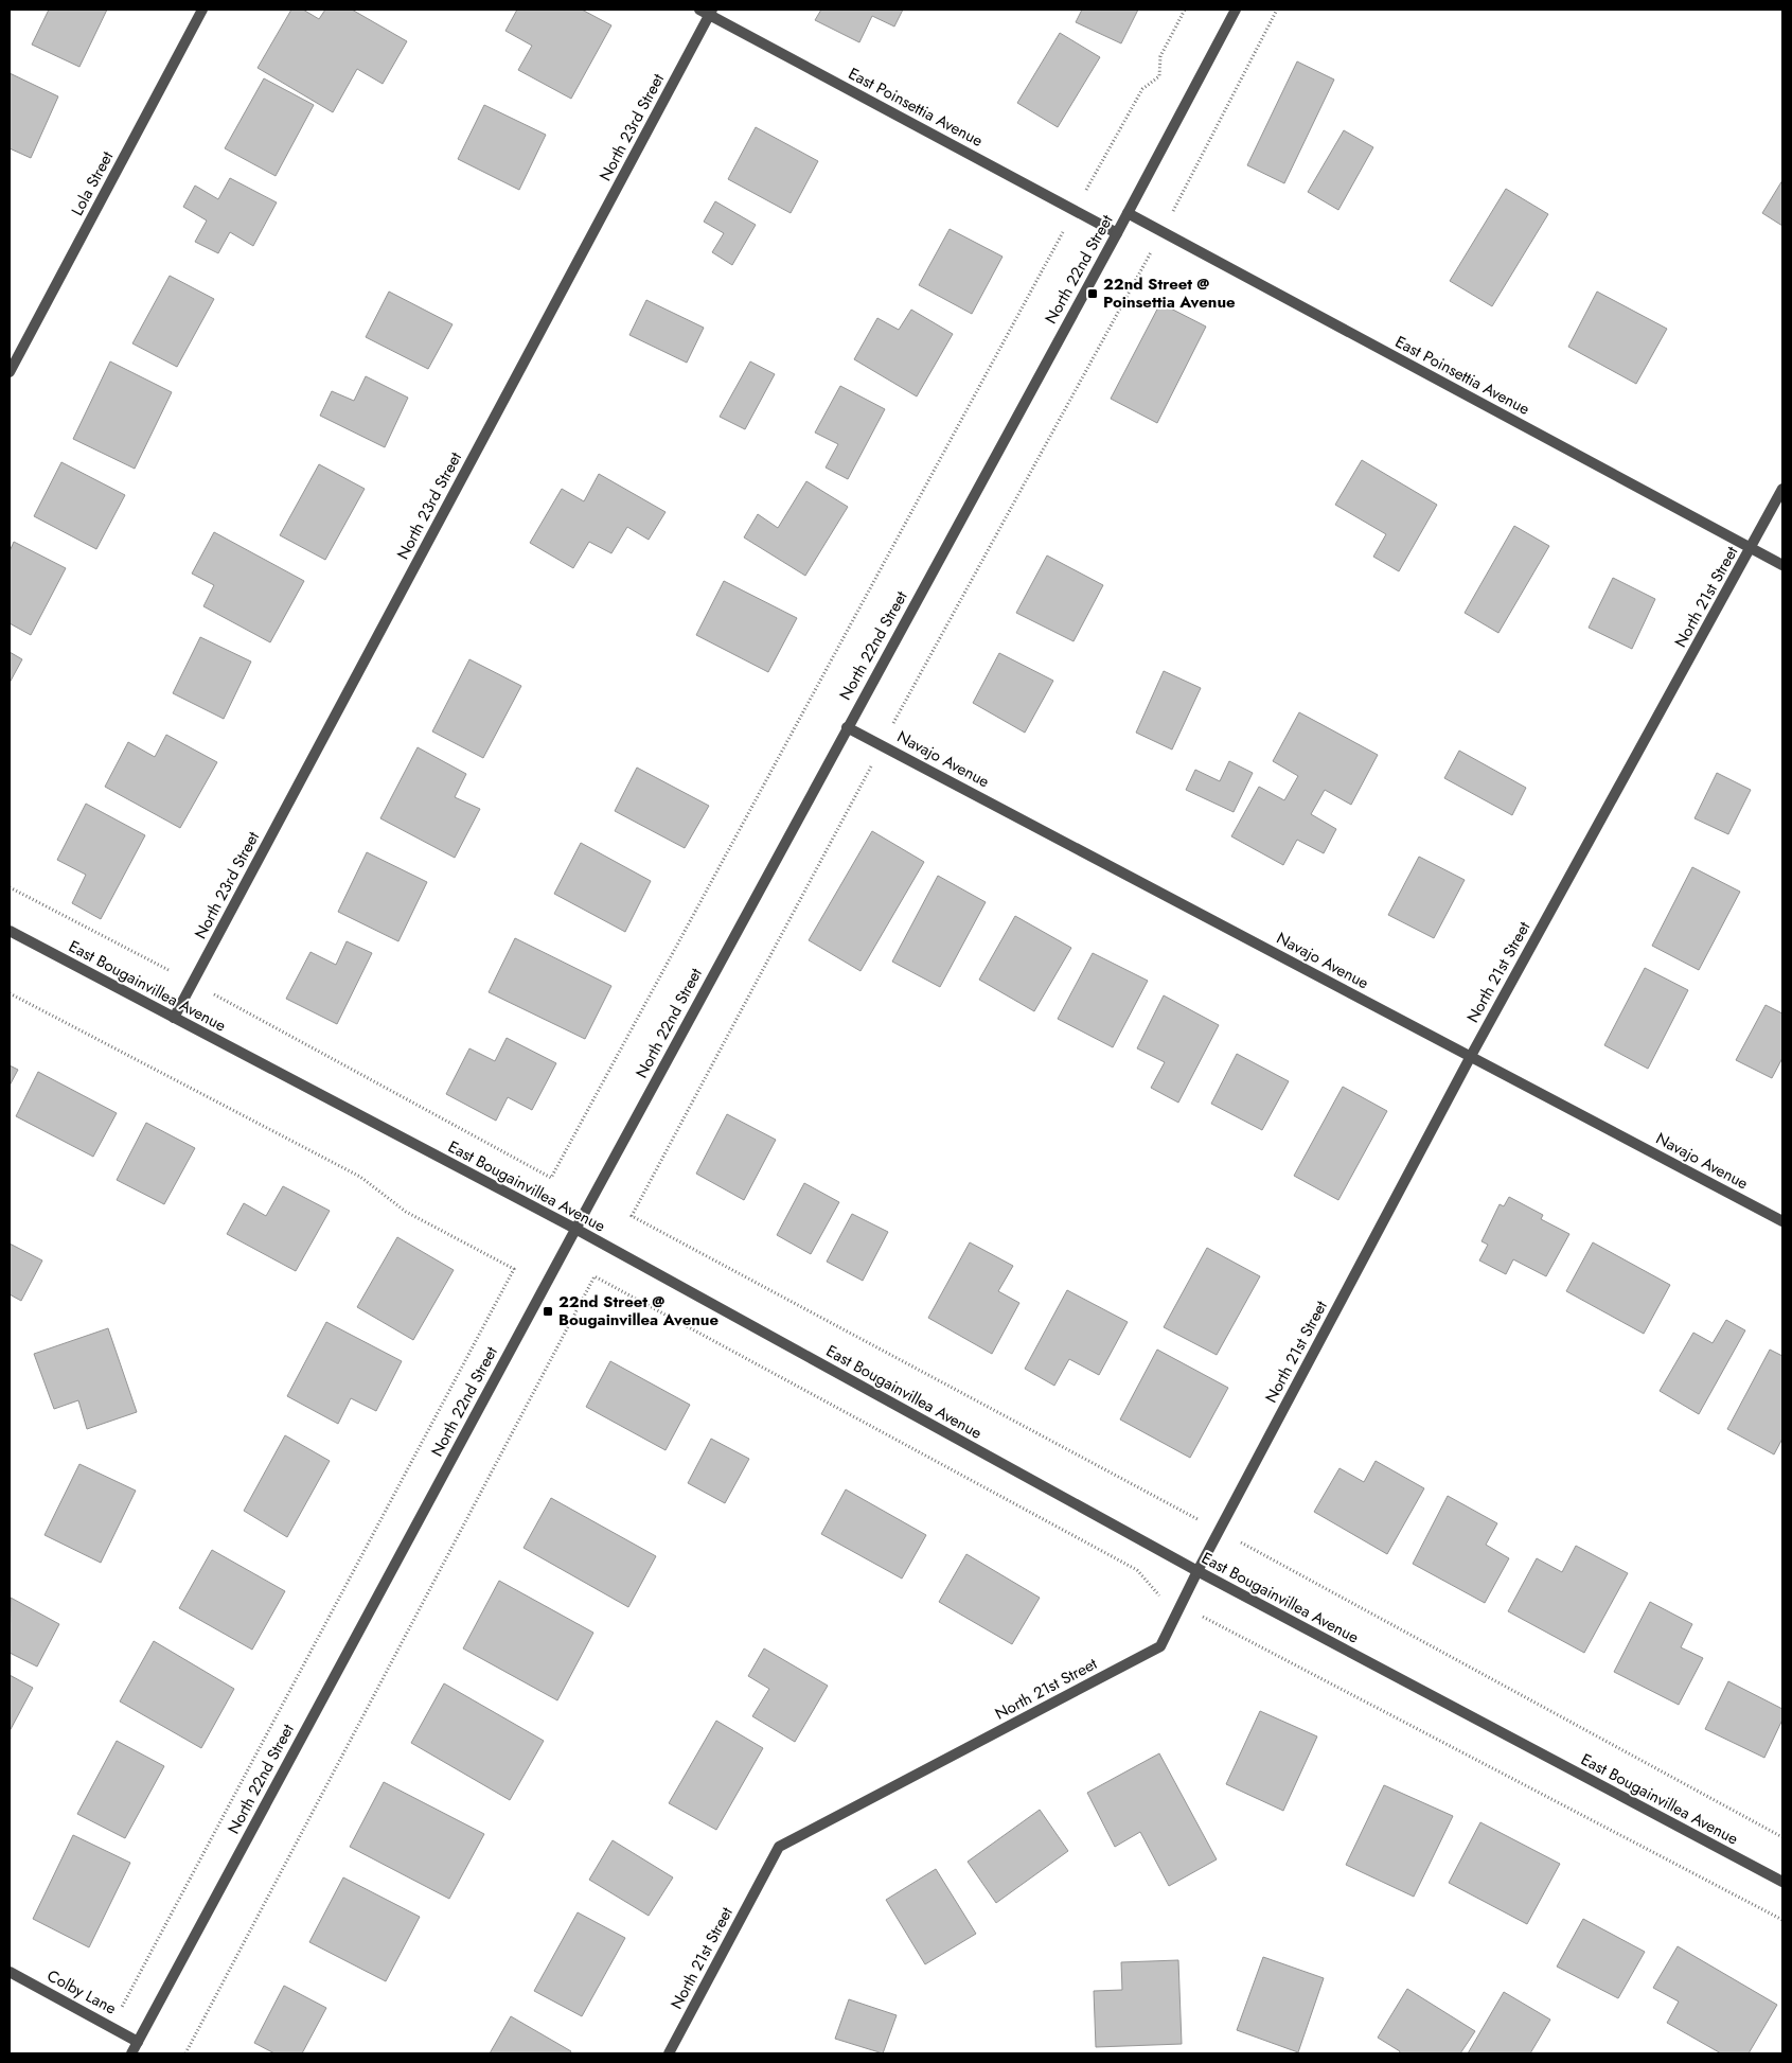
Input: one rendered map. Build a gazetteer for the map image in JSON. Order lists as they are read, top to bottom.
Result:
{
  "streets": {
    "street": [
      "East Poinsettia Avenue",
      "North 23rd Street",
      "Lola Street",
      "North 22nd Street",
      "North 21st Street",
      "Navajo Avenue",
      "East Bougainvillea Avenue",
      "Colby Lane"
    ]
  },
  "crossings": [
    ["East Poinsettia Avenue", "North 23rd Street"],
    ["East Poinsettia Avenue", "North 22nd Street"],
    ["East Poinsettia Avenue", "North 21st Street"],
    ["North 23rd Street", "East Bougainvillea Avenue"],
    ["North 22nd Street", "Navajo Avenue"],
    ["North 22nd Street", "East Bougainvillea Avenue"],
    ["North 22nd Street", "Colby Lane"],
    ["North 21st Street", "Navajo Avenue"],
    ["North 21st Street", "East Bougainvillea Avenue"]
  ],
  "places": {
    "transit": ["22nd Street @ Poinsettia Avenue", "22nd Street @ Bougainvillea Avenue"]
  }
}
